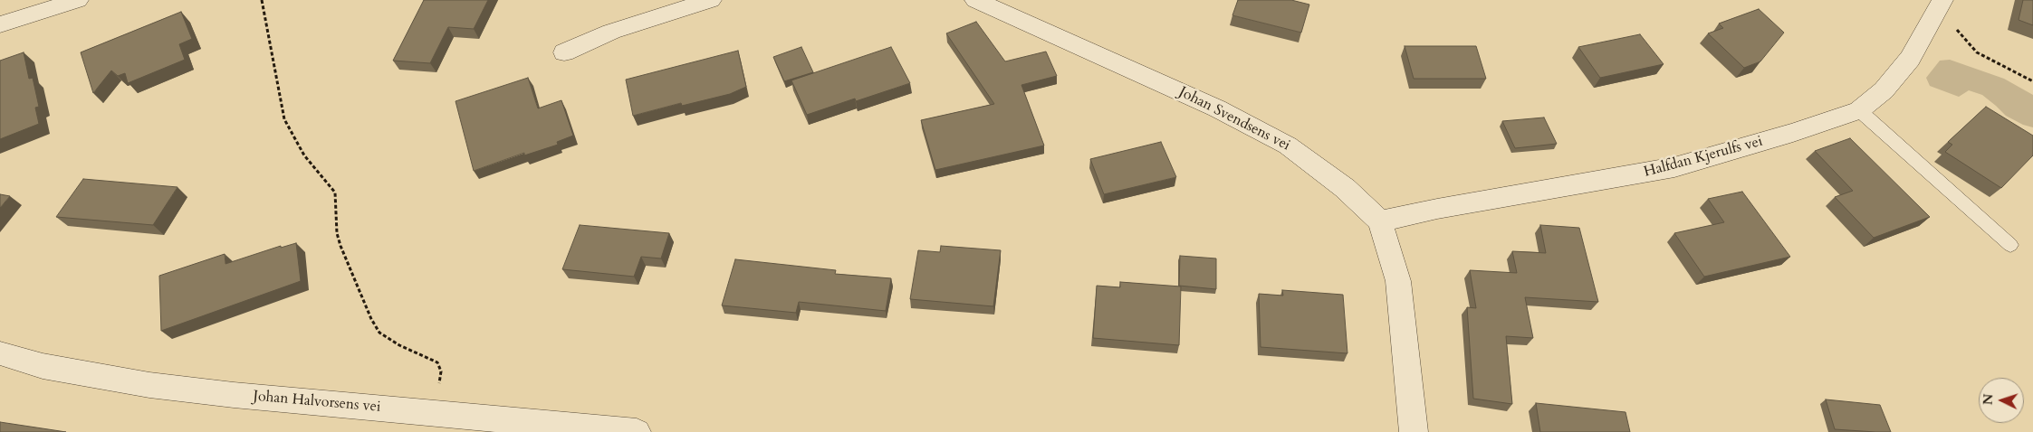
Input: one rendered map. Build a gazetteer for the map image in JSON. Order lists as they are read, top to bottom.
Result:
{
  "streets": {
    "street": ["Johan Svendsens vei", "Halfdan Kjerulfs vei", "Johan Halvorsens vei"]
  },
  "crossings": [
    ["Johan Svendsens vei", "Halfdan Kjerulfs vei"]
  ],
  "north": "left"
}
